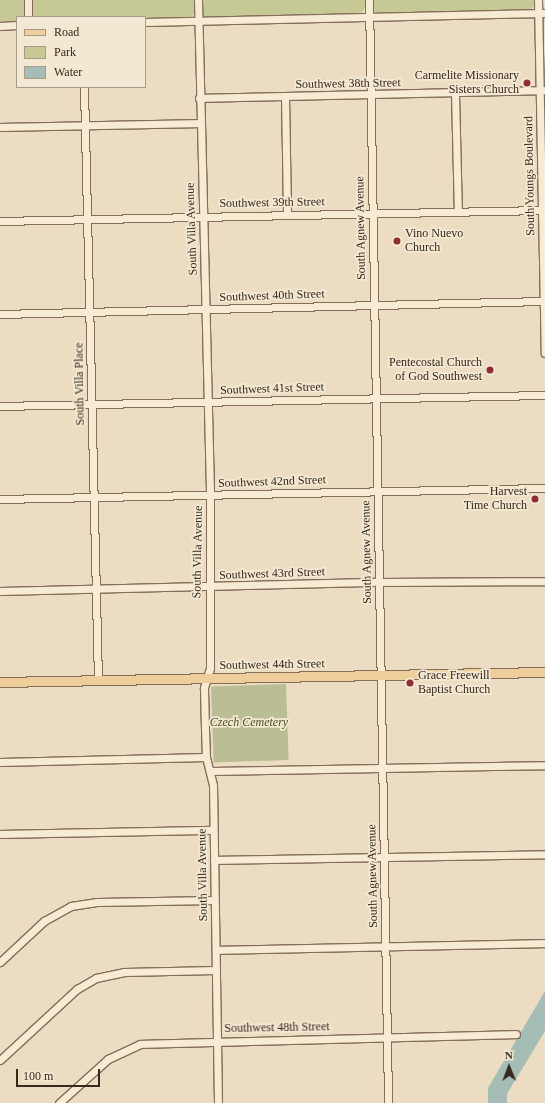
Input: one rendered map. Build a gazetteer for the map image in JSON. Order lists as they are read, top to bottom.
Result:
{
  "streets": {
    "main road": ["Southwest 44th Street"],
    "street": [
      "Southwest 38th Street",
      "South Youngs Boulevard",
      "Southwest 39th Street",
      "South Agnew Avenue",
      "South Villa Avenue",
      "Southwest 40th Street",
      "South Villa Place",
      "Southwest 41st Street",
      "Southwest 42nd Street",
      "Southwest 43rd Street",
      "Southwest 48th Street"
    ]
  },
  "crossings": [
    ["Southwest 38th Street", "South Youngs Boulevard"],
    ["Southwest 38th Street", "South Agnew Avenue"],
    ["Southwest 38th Street", "South Villa Avenue"],
    ["South Youngs Boulevard", "Southwest 39th Street"],
    ["South Youngs Boulevard", "Southwest 40th Street"],
    ["Southwest 39th Street", "South Agnew Avenue"],
    ["Southwest 39th Street", "South Villa Avenue"],
    ["Southwest 39th Street", "South Villa Place"],
    ["South Agnew Avenue", "Southwest 40th Street"],
    ["South Agnew Avenue", "Southwest 41st Street"],
    ["South Agnew Avenue", "Southwest 42nd Street"],
    ["South Agnew Avenue", "Southwest 43rd Street"],
    ["South Agnew Avenue", "Southwest 44th Street"],
    ["South Agnew Avenue", "Southwest 48th Street"],
    ["South Villa Avenue", "Southwest 40th Street"],
    ["South Villa Avenue", "Southwest 41st Street"],
    ["South Villa Avenue", "Southwest 42nd Street"],
    ["South Villa Avenue", "Southwest 43rd Street"],
    ["South Villa Avenue", "Southwest 44th Street"],
    ["South Villa Avenue", "Southwest 48th Street"],
    ["Southwest 40th Street", "South Villa Place"],
    ["South Villa Place", "Southwest 41st Street"],
    ["South Villa Place", "Southwest 42nd Street"],
    ["South Villa Place", "Southwest 43rd Street"],
    ["South Villa Place", "Southwest 44th Street"]
  ],
  "parks": ["Czech Cemetery"],
  "places": [
    "Carmelite Missionary Sisters Church",
    "Vino Nuevo Church",
    "Pentecostal Church of God Southwest",
    "Harvest Time Church",
    "Grace Freewill Baptist Church"
  ],
  "legend": ["Road", "Park", "Water"],
  "scale_bar": "100 m",
  "north": "top"
}
